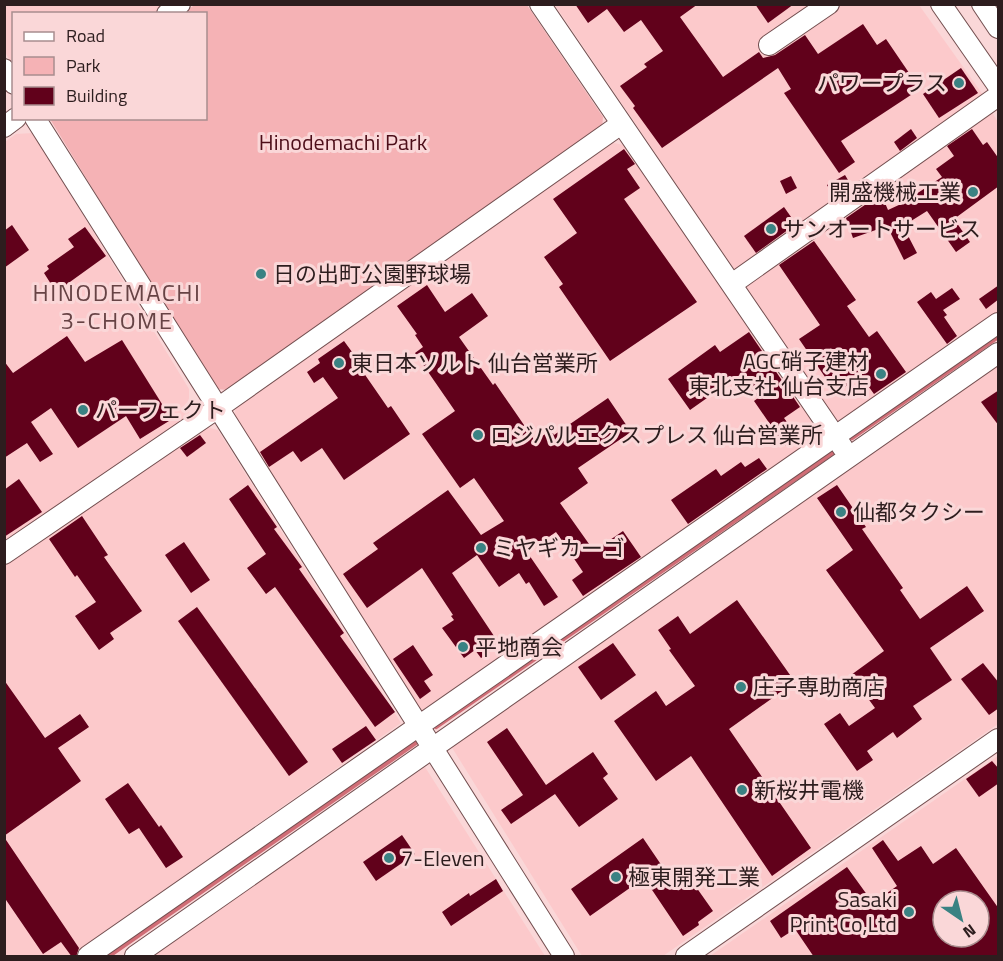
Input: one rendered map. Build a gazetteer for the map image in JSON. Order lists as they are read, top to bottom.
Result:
{
  "districts": ["HINODEMACHI 3-CHOME"],
  "parks": ["Hinodemachi Park"],
  "places": [
    "パワープラス",
    "開盛機械工業",
    "サンオートサービス",
    "日の出町公園野球場",
    "東日本ソルト 仙台営業所",
    "AGC硝子建材 東北支社 仙台支店",
    "パーフェクト",
    "ロジパルエクスプレス 仙台営業所",
    "仙都タクシー",
    "ミヤギカーゴ",
    "平地商会",
    "庄子専助商店",
    "新桜井電機",
    "7-Eleven",
    "極東開発工業",
    "Sasaki Print Co,Ltd"
  ],
  "legend": ["Road", "Park", "Building"],
  "north": "bottom right"
}
